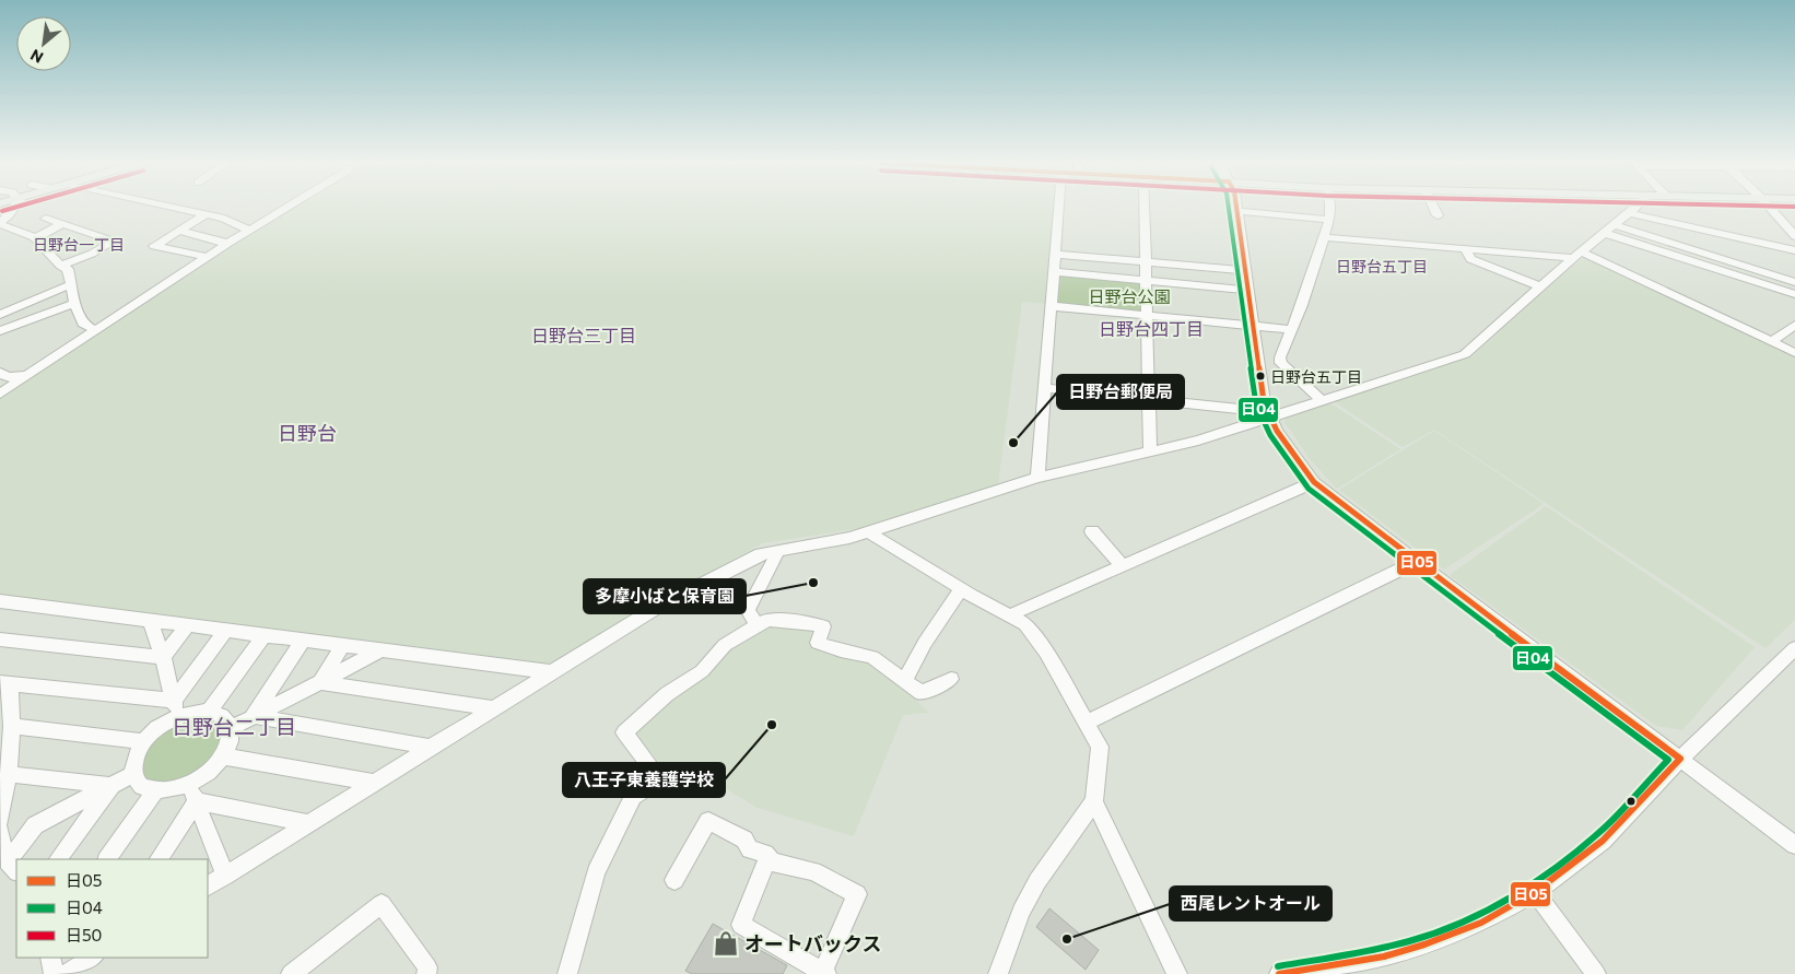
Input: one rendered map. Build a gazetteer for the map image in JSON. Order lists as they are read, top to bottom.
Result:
{
  "districts": [
    "日野台一丁目",
    "日野台五丁目",
    "日野台四丁目",
    "日野台三丁目",
    "日野台",
    "日野台二丁目"
  ],
  "parks": ["日野台公園"],
  "places": {
    "other": [
      "日野台五丁目",
      "日野台郵便局",
      "多摩小ばと保育園",
      "八王子東養護学校",
      "西尾レントオール"
    ],
    "shop": ["オートバックス"]
  },
  "lines": ["transit line 日05", "transit line 日04", "transit line 日50"],
  "legend": ["日05", "日04", "日50"],
  "north": "bottom left"
}
